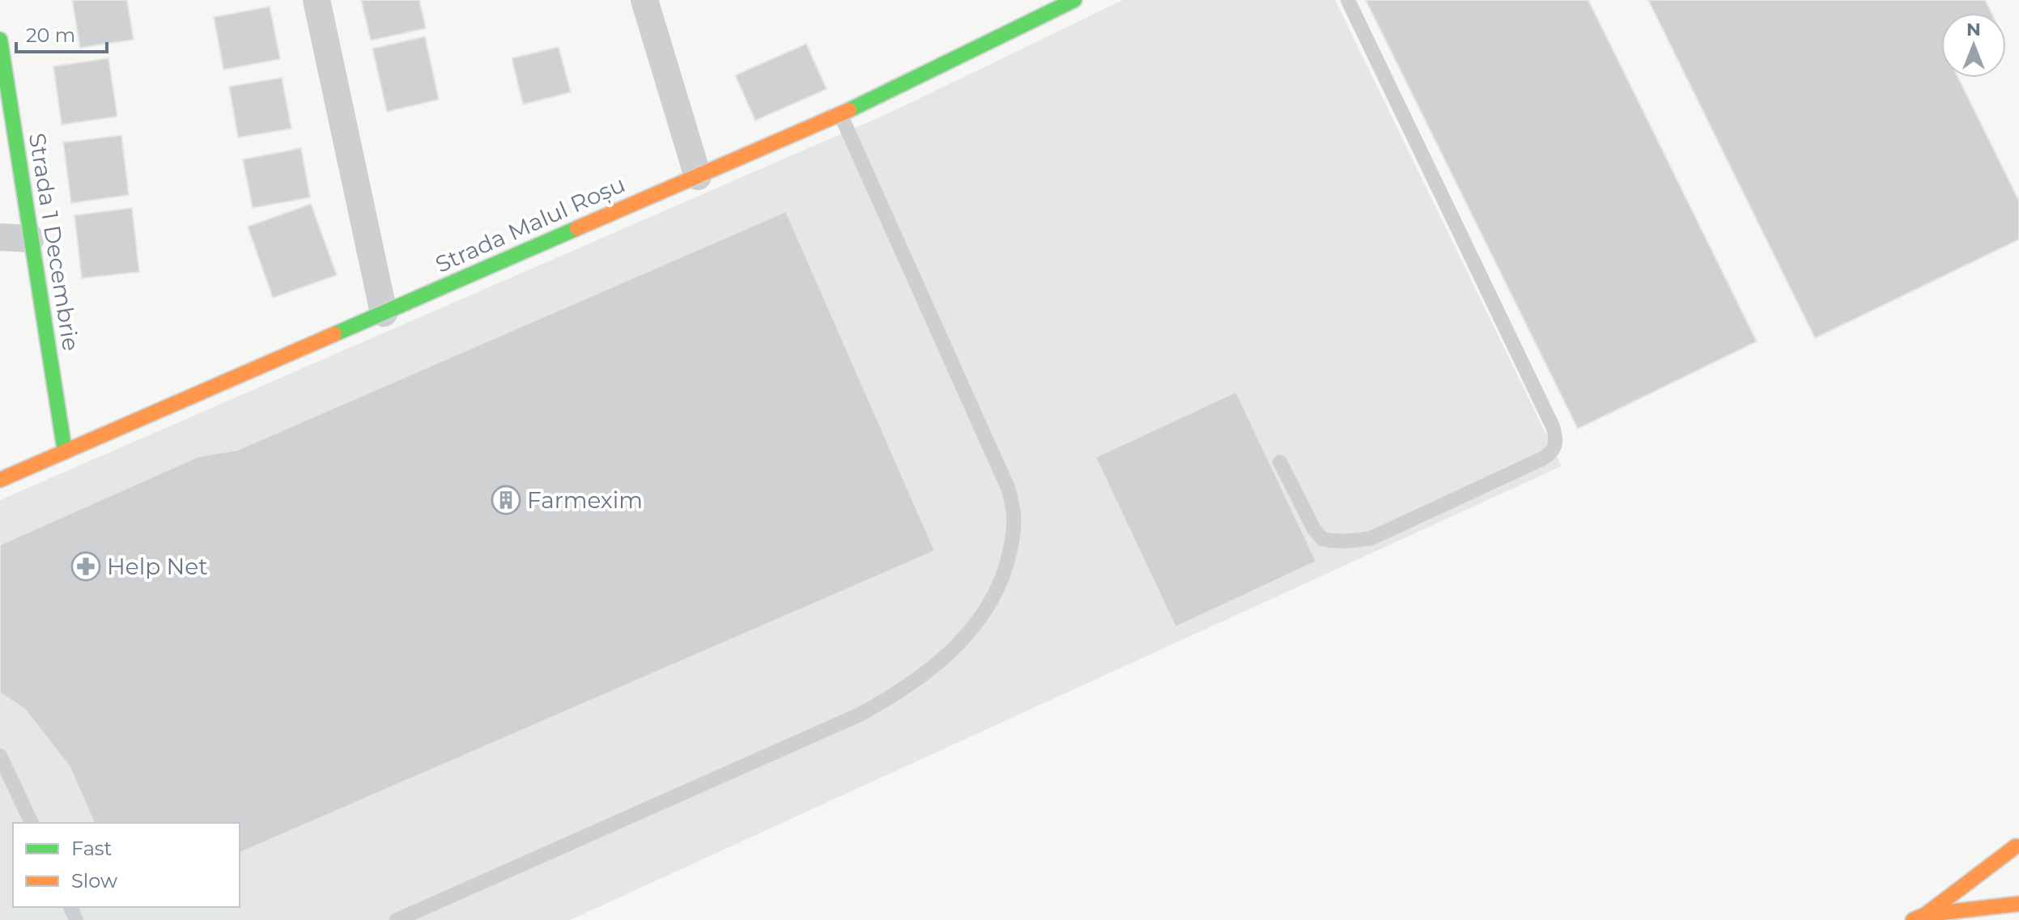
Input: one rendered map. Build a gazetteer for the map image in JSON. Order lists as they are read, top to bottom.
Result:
{
  "streets": {
    "street": ["Strada Malul Roșu", "Strada 1 Decembrie"]
  },
  "crossings": [
    ["Strada Malul Roșu", "Strada 1 Decembrie"]
  ],
  "places": {
    "building": ["Farmexim"],
    "pharmacy": ["Help Net"]
  },
  "legend": ["Fast", "Slow"],
  "scale_bar": "20 m",
  "north": "top"
}
